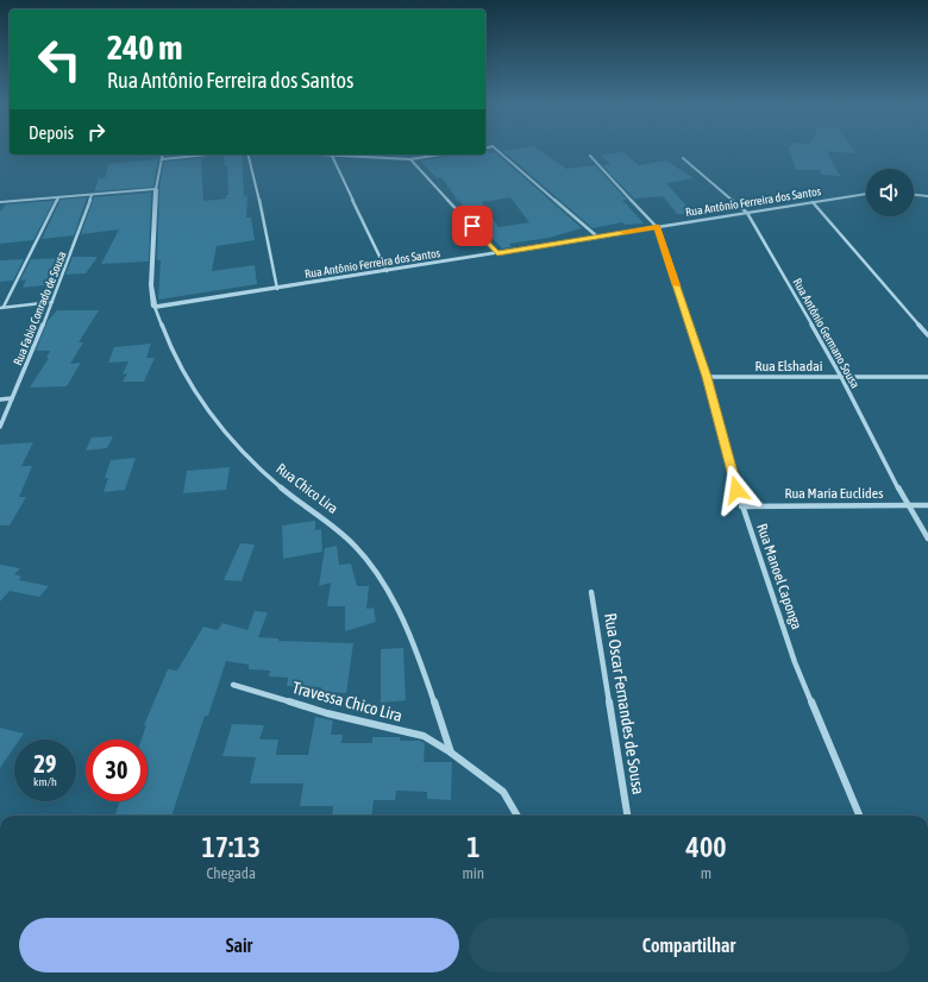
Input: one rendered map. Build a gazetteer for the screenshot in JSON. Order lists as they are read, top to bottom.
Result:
{
  "streets": {
    "street": [
      "Rua Antônio Ferreira dos Santos",
      "Rua Fabio Conrado de Sousa",
      "Rua Antônio Germano Sousa",
      "Rua Elshadai",
      "Rua Chico Lira",
      "Rua Maria Euclides",
      "Rua Manoel Caponga",
      "Travessa Chico Lira",
      "Rua Oscar Fernandes de Sousa"
    ]
  },
  "crossings": [
    ["Rua Antônio Ferreira dos Santos", "Rua Antônio Germano Sousa"],
    ["Rua Antônio Ferreira dos Santos", "Rua Chico Lira"],
    ["Rua Antônio Ferreira dos Santos", "Rua Manoel Caponga"],
    ["Rua Antônio Germano Sousa", "Rua Elshadai"],
    ["Rua Antônio Germano Sousa", "Rua Maria Euclides"],
    ["Rua Elshadai", "Rua Manoel Caponga"],
    ["Rua Chico Lira", "Travessa Chico Lira"],
    ["Rua Maria Euclides", "Rua Manoel Caponga"]
  ],
  "page": {
    "turn": ["240 m", "Rua Antônio Ferreira dos Santos"],
    "then": "Depois",
    "speed": "29 km/h",
    "limit": "30",
    "eta": [
      "17:13",
      "Chegada",
      "1",
      "min",
      "400",
      "m"
    ],
    "buttons": ["Sair", "Compartilhar"]
  }
}
